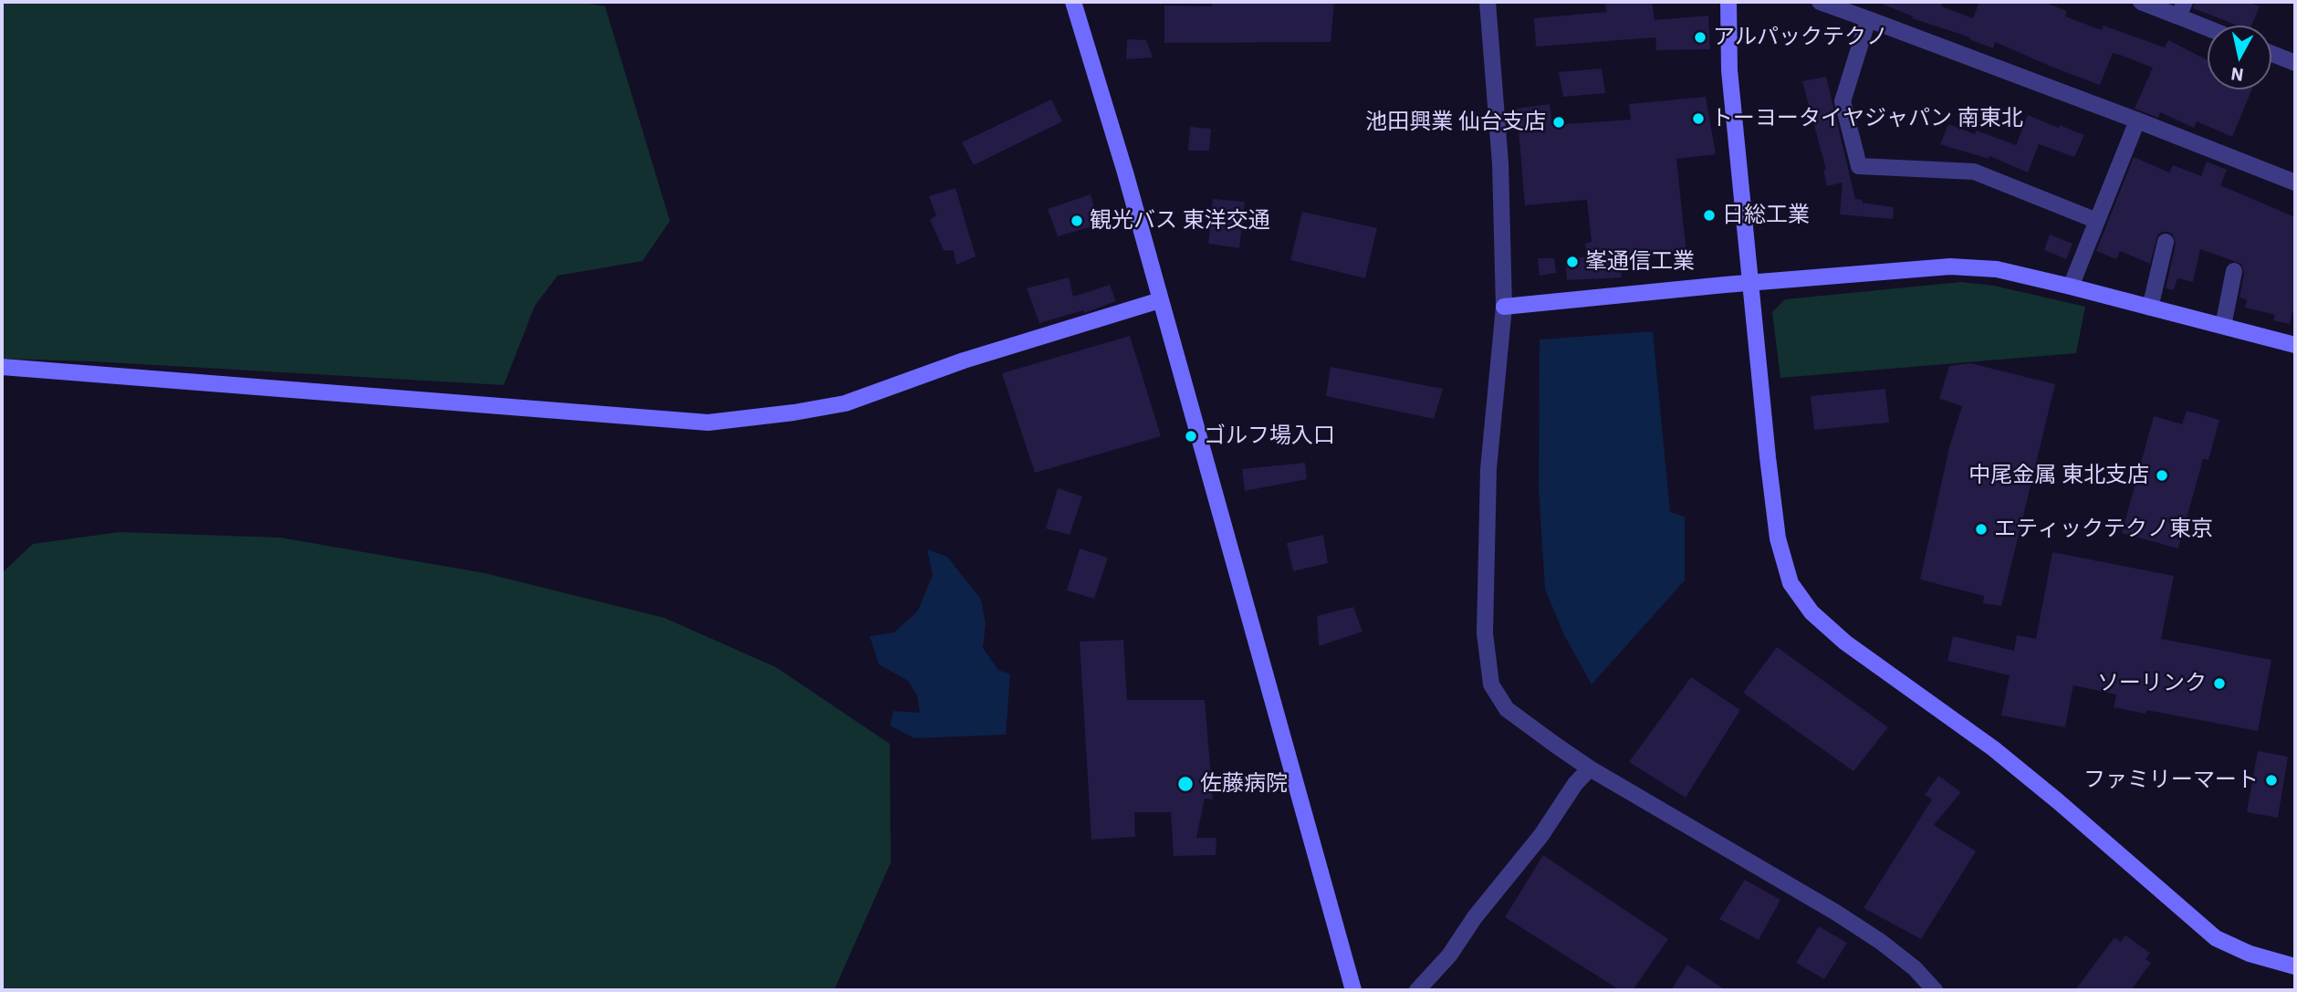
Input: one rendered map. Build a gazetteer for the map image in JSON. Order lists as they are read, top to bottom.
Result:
{
  "places": [
    "アルパックテクノ",
    "トーヨータイヤジャパン 南東北",
    "池田興業 仙台支店",
    "日総工業",
    "観光バス 東洋交通",
    "峯通信工業",
    "ゴルフ場入口",
    "中尾金属 東北支店",
    "エティックテクノ東京",
    "ソーリンク",
    "ファミリーマート",
    "佐藤病院"
  ],
  "north": "bottom"
}
